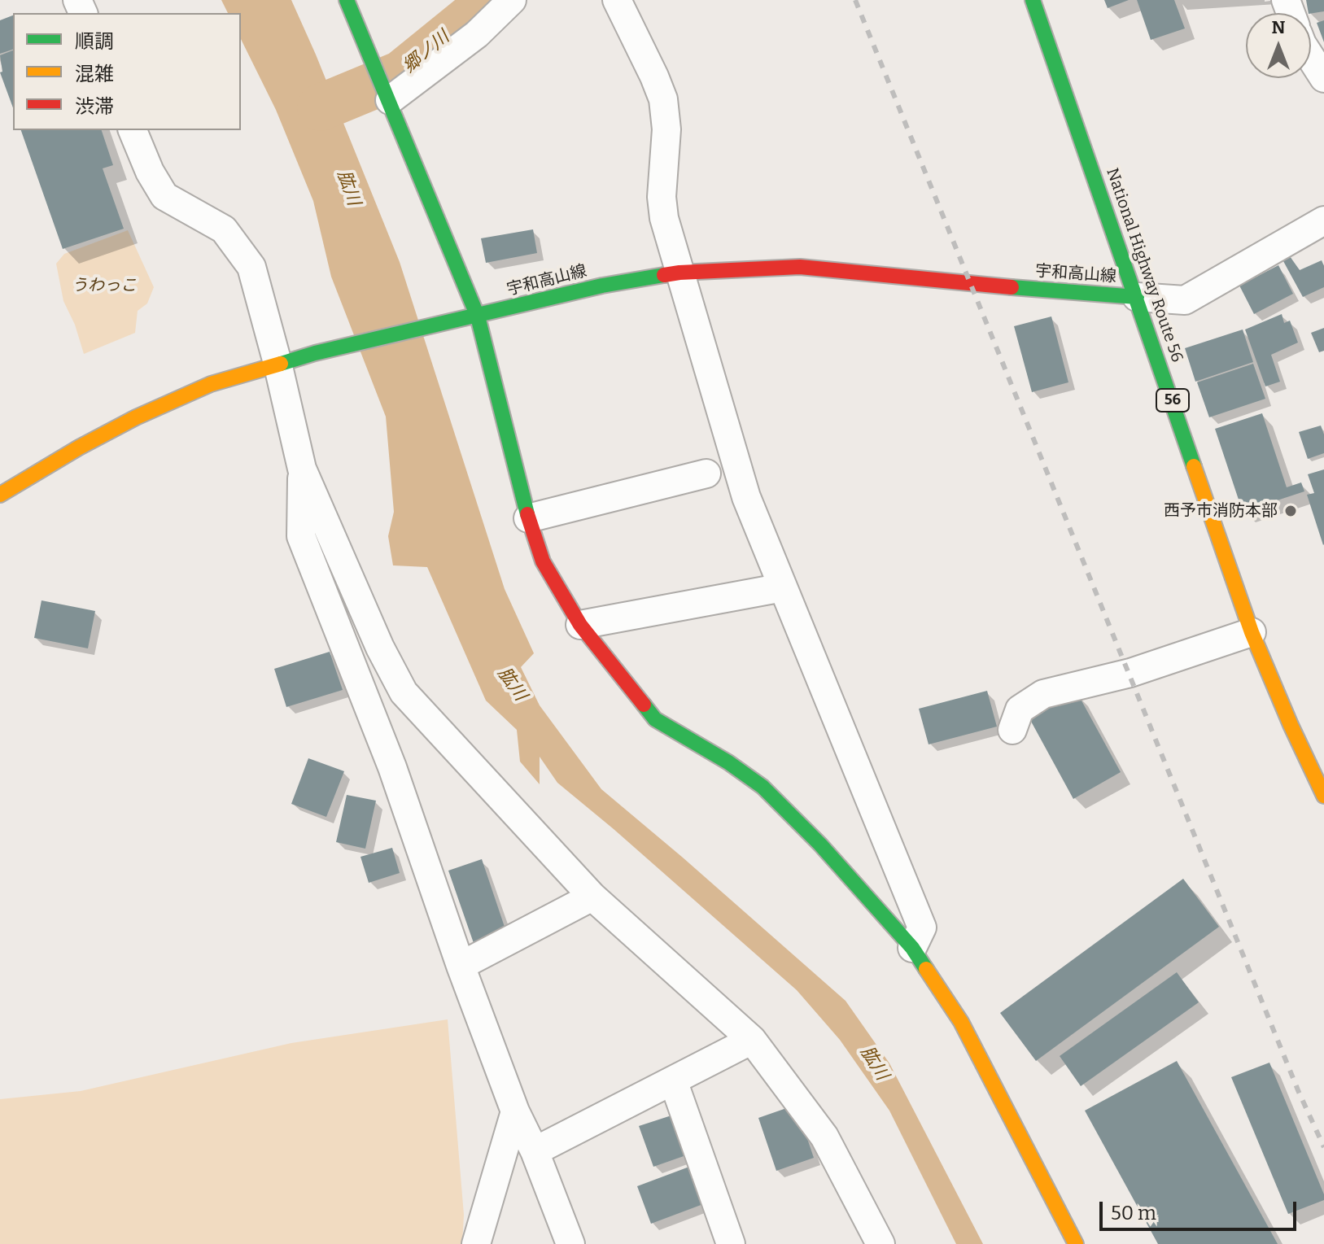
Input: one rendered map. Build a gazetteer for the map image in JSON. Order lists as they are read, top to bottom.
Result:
{
  "streets": {
    "main road": ["National Highway Route 56", "宇和高山線", "56"]
  },
  "crossings": [
    ["National Highway Route 56", "宇和高山線"]
  ],
  "water": ["郷ノ川", "肱川"],
  "parks": ["うわっこ"],
  "places": ["西予市消防本部"],
  "legend": ["順調", "混雑", "渋滞"],
  "scale_bar": "50 m",
  "north": "top"
}
